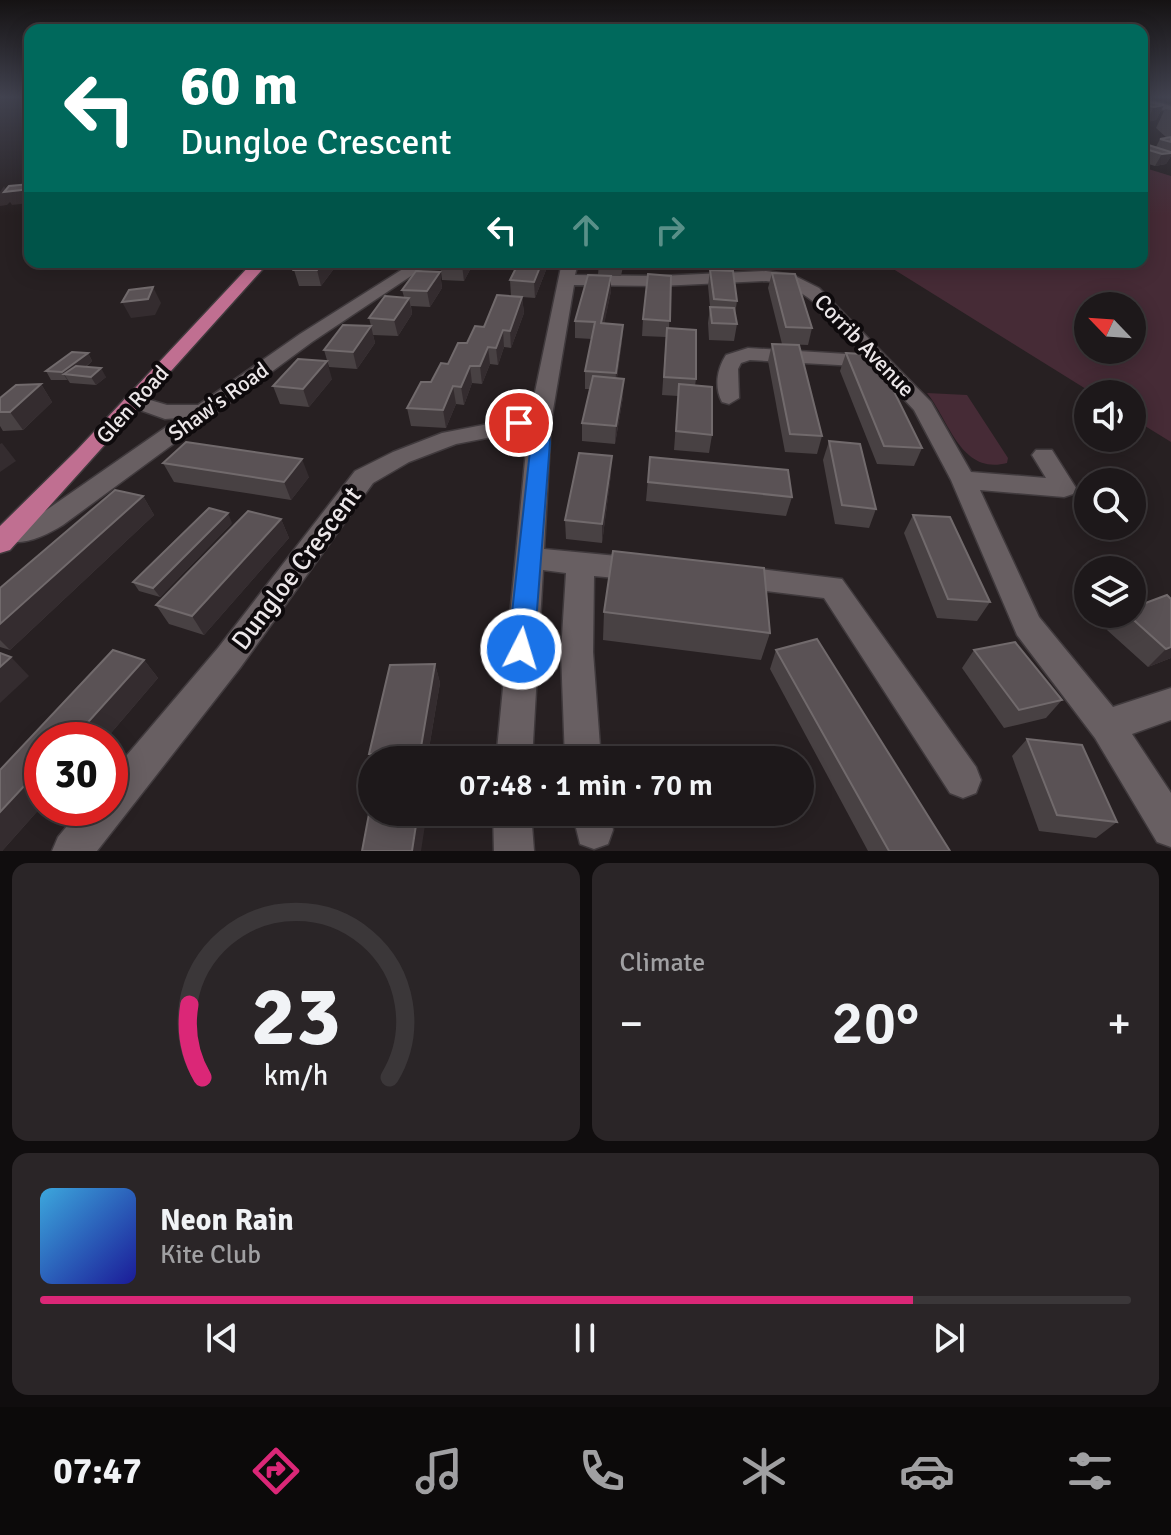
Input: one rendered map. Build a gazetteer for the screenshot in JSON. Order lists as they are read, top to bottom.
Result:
{
  "streets": {
    "main road": ["Glen Road"],
    "street": ["Corrib Avenue", "Shaw's Road", "Dungloe Crescent"]
  },
  "crossings": [
    ["Shaw's Road", "Glen Road"]
  ],
  "north": "top left",
  "page": {
    "turn": ["60 m", "Dungloe Crescent"],
    "limit": "30",
    "trip": "07:48 · 1 min · 70 m",
    "tile": "Climate",
    "heat": ["−", "20°", "+"],
    "song": ["Neon Rain", "Kite Club"],
    "tabs": "07:47",
    "gauge": ["23", "km/h"]
  }
}
